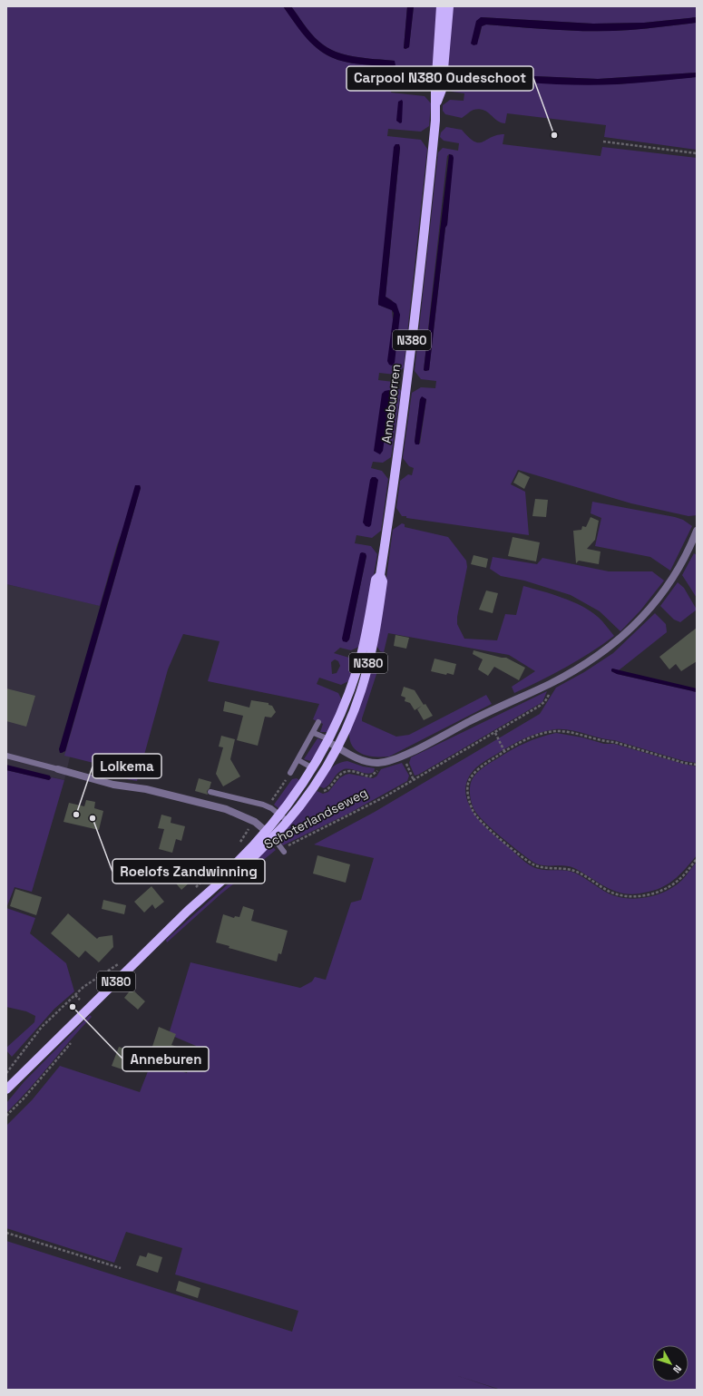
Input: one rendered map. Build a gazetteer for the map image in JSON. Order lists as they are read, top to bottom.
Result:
{
  "streets": {
    "main road": ["N380", "Annebuorren", "Schoterlandseweg"]
  },
  "crossings": [
    ["Annebuorren", "Schoterlandseweg"]
  ],
  "places": [
    "Carpool N380 Oudeschoot",
    "Lolkema",
    "Roelofs Zandwinning",
    "Anneburen"
  ],
  "north": "bottom right"
}
